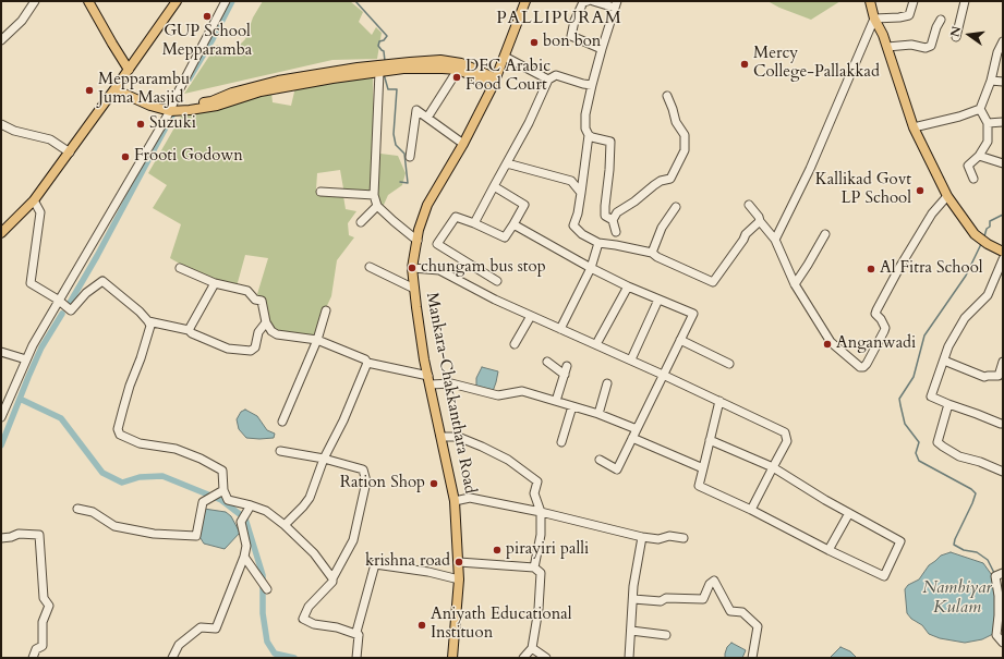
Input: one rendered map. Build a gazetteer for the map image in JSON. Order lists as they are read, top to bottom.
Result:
{
  "streets": {
    "main road": ["Mankara-Chakkanthara Road"]
  },
  "districts": ["PALLIPURAM"],
  "water": ["Nambiyar Kulam"],
  "places": [
    "GUP School Mepparamba",
    "bon bon",
    "Mercy College-Pallakkad",
    "DFC Arabic Food Court",
    "Mepparambu Juma Masjid",
    "Suzuki",
    "Frooti Godown",
    "Kallikad Govt LP School",
    "chungam bus stop",
    "Al Fitra School",
    "Anganwadi",
    "Ration Shop",
    "pirayiri palli",
    "krishna road",
    "Aniyath Educational Instituon"
  ],
  "north": "left"
}
